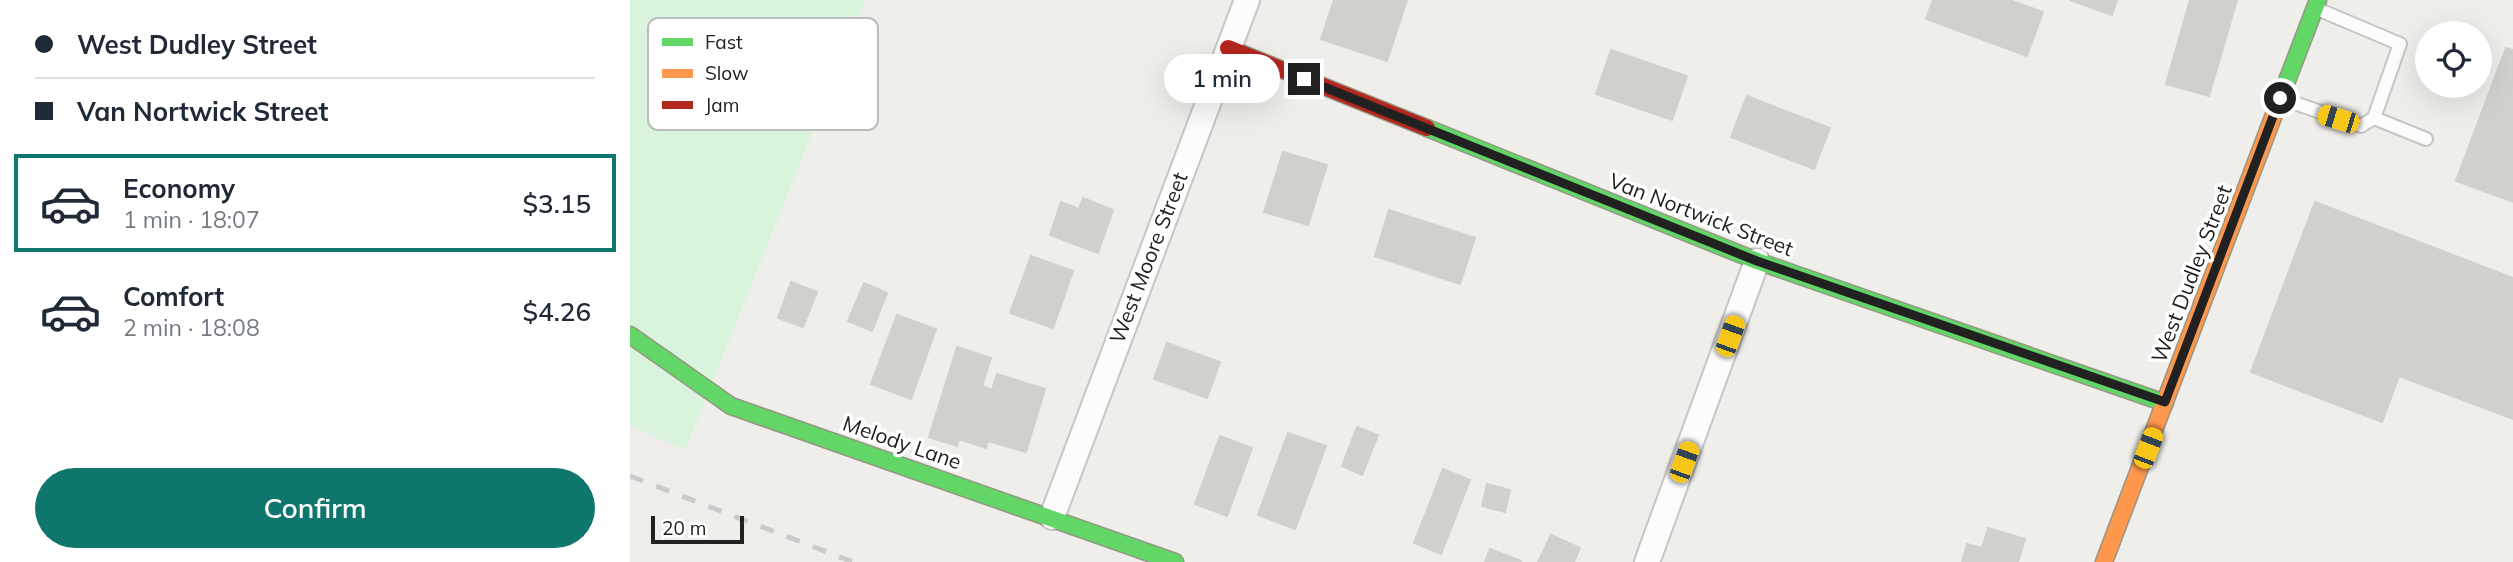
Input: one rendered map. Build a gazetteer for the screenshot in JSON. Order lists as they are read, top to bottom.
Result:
{
  "streets": {
    "street": [
      "Van Nortwick Street",
      "West Moore Street",
      "West Dudley Street",
      "Melody Lane"
    ]
  },
  "crossings": [
    ["Van Nortwick Street", "West Moore Street"],
    ["Van Nortwick Street", "West Dudley Street"],
    ["West Moore Street", "Melody Lane"]
  ],
  "legend": ["Fast", "Slow", "Jam"],
  "scale_bar": "20 m",
  "page": {
    "banner": ["West Dudley Street", "Van Nortwick Street"],
    "bubble": "1 min",
    "list": [
      {
        "name": "Economy",
        "note": "1 min · 18:07",
        "value": "$3.15"
      },
      {
        "name": "Comfort",
        "note": "2 min · 18:08",
        "value": "$4.26"
      }
    ],
    "buttons": "Confirm",
    "scale": "20 m"
  }
}
